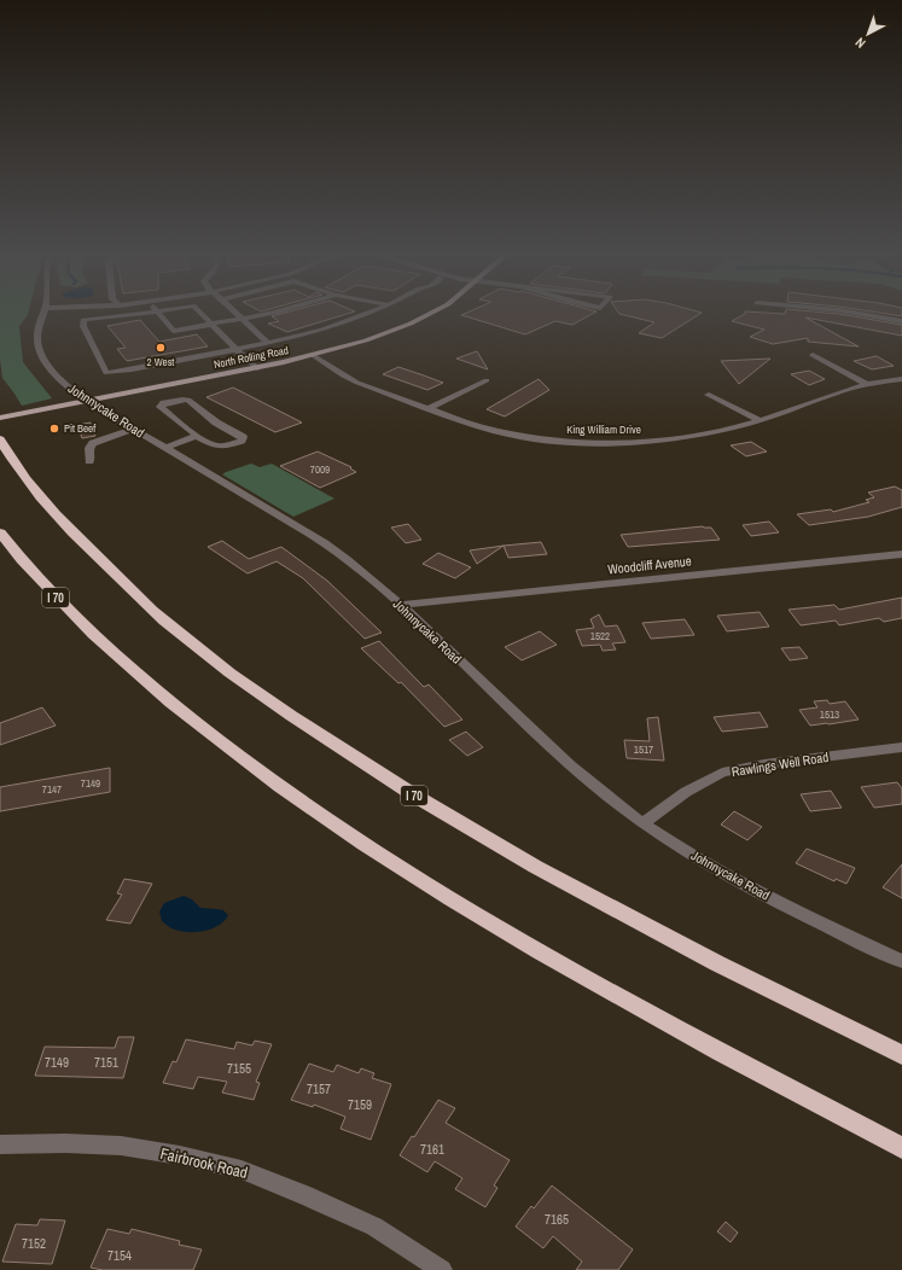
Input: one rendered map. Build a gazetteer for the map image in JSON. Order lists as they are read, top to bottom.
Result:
{
  "streets": {
    "highway": ["I 70"],
    "main road": ["North Rolling Road"],
    "street": [
      "Johnnycake Road",
      "King William Drive",
      "Woodcliff Avenue",
      "Rawlings Well Road",
      "Fairbrook Road"
    ]
  },
  "crossings": [
    ["North Rolling Road", "Johnnycake Road"],
    ["North Rolling Road", "King William Drive"],
    ["Johnnycake Road", "Woodcliff Avenue"],
    ["Johnnycake Road", "Rawlings Well Road"]
  ],
  "places": ["2 West", "Pit Beef"],
  "house_numbers": [
    "7009",
    "1522",
    "1513",
    "1517",
    "7149",
    "7147",
    "7149",
    "7151",
    "7155",
    "7157",
    "7159",
    "7161",
    "7165",
    "7152",
    "7154"
  ],
  "north": "bottom left"
}
